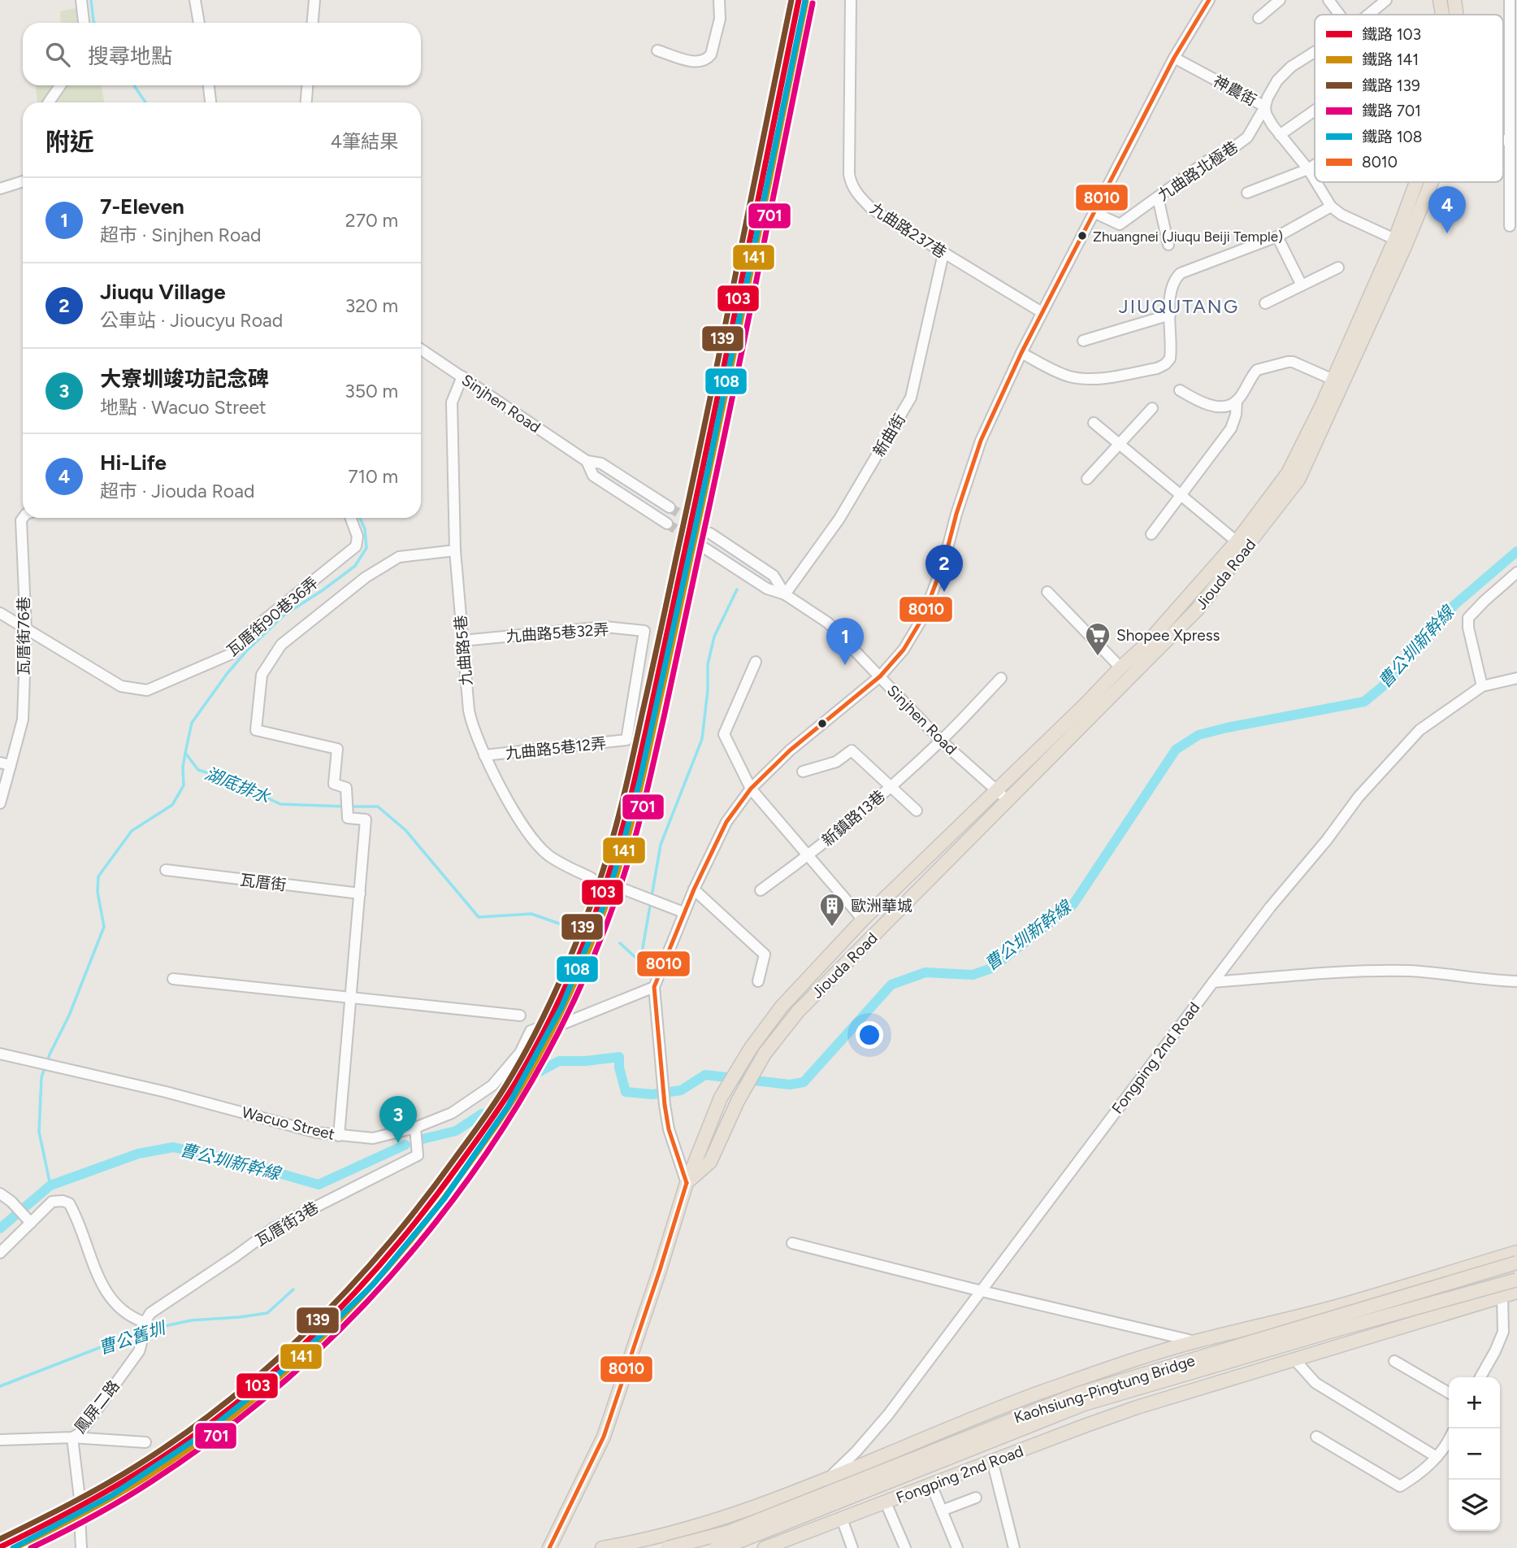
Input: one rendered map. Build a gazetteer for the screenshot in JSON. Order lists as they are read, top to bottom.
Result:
{
  "streets": {
    "main road": ["Jiouda Road", "Fongping 2nd Road", "Kaohsiung-Pingtung Bridge"],
    "street": [
      "神農街",
      "九曲路北極巷",
      "九曲路237巷",
      "Sinjhen Road",
      "新曲街",
      "瓦厝街90巷36弄",
      "九曲路5巷32弄",
      "瓦厝街76巷",
      "九曲路5巷",
      "九曲路5巷12弄",
      "新鎮路13巷",
      "瓦厝街",
      "Wacuo Street",
      "瓦厝街3巷",
      "鳳屏二路"
    ]
  },
  "crossings": [
    ["神農街", "九曲路北極巷"],
    ["神農街", "Jiouda Road"],
    ["九曲路237巷", "新曲街"],
    ["Sinjhen Road", "新曲街"],
    ["Sinjhen Road", "Jiouda Road"],
    ["Sinjhen Road", "九曲路5巷"],
    ["Sinjhen Road", "新鎮路13巷"],
    ["瓦厝街90巷36弄", "瓦厝街76巷"],
    ["瓦厝街90巷36弄", "九曲路5巷"],
    ["瓦厝街90巷36弄", "瓦厝街"],
    ["九曲路5巷32弄", "九曲路5巷"],
    ["九曲路5巷32弄", "九曲路5巷12弄"],
    ["九曲路5巷", "九曲路5巷12弄"],
    ["Wacuo Street", "瓦厝街3巷"],
    ["瓦厝街3巷", "鳳屏二路"]
  ],
  "districts": ["JIUQUTANG"],
  "water": ["曹公圳新幹線", "湖底排水", "曹公舊圳"],
  "places": {
    "other": ["Zhuangnei (Jiuqu Beiji Temple)"],
    "supermarket": ["Shopee Xpress"],
    "building": ["歐洲華城"]
  },
  "lines": [
    "rail line 103",
    "rail line 139",
    "rail line 108",
    "transit line 8010",
    "rail line 141",
    "rail line 701"
  ],
  "legend": [
    "鐵路 103",
    "鐵路 141",
    "鐵路 139",
    "鐵路 701",
    "鐵路 108",
    "8010"
  ],
  "page": {
    "search": "搜尋地點",
    "heading": ["附近", "4筆結果"],
    "list": [
      {
        "mark": "1",
        "name": "7-Eleven",
        "note": "超市 · Sinjhen Road",
        "value": "270 m"
      },
      {
        "mark": "2",
        "name": "Jiuqu Village",
        "note": "公車站 · Jioucyu Road",
        "value": "320 m"
      },
      {
        "mark": "3",
        "name": "大寮圳竣功記念碑",
        "note": "地點 · Wacuo Street",
        "value": "350 m"
      },
      {
        "mark": "4",
        "name": "Hi-Life",
        "note": "超市 · Jiouda Road",
        "value": "710 m"
      }
    ],
    "pins": [
      "4",
      "2",
      "1",
      "3"
    ],
    "map_buttons": ["+", "−"]
  }
}
